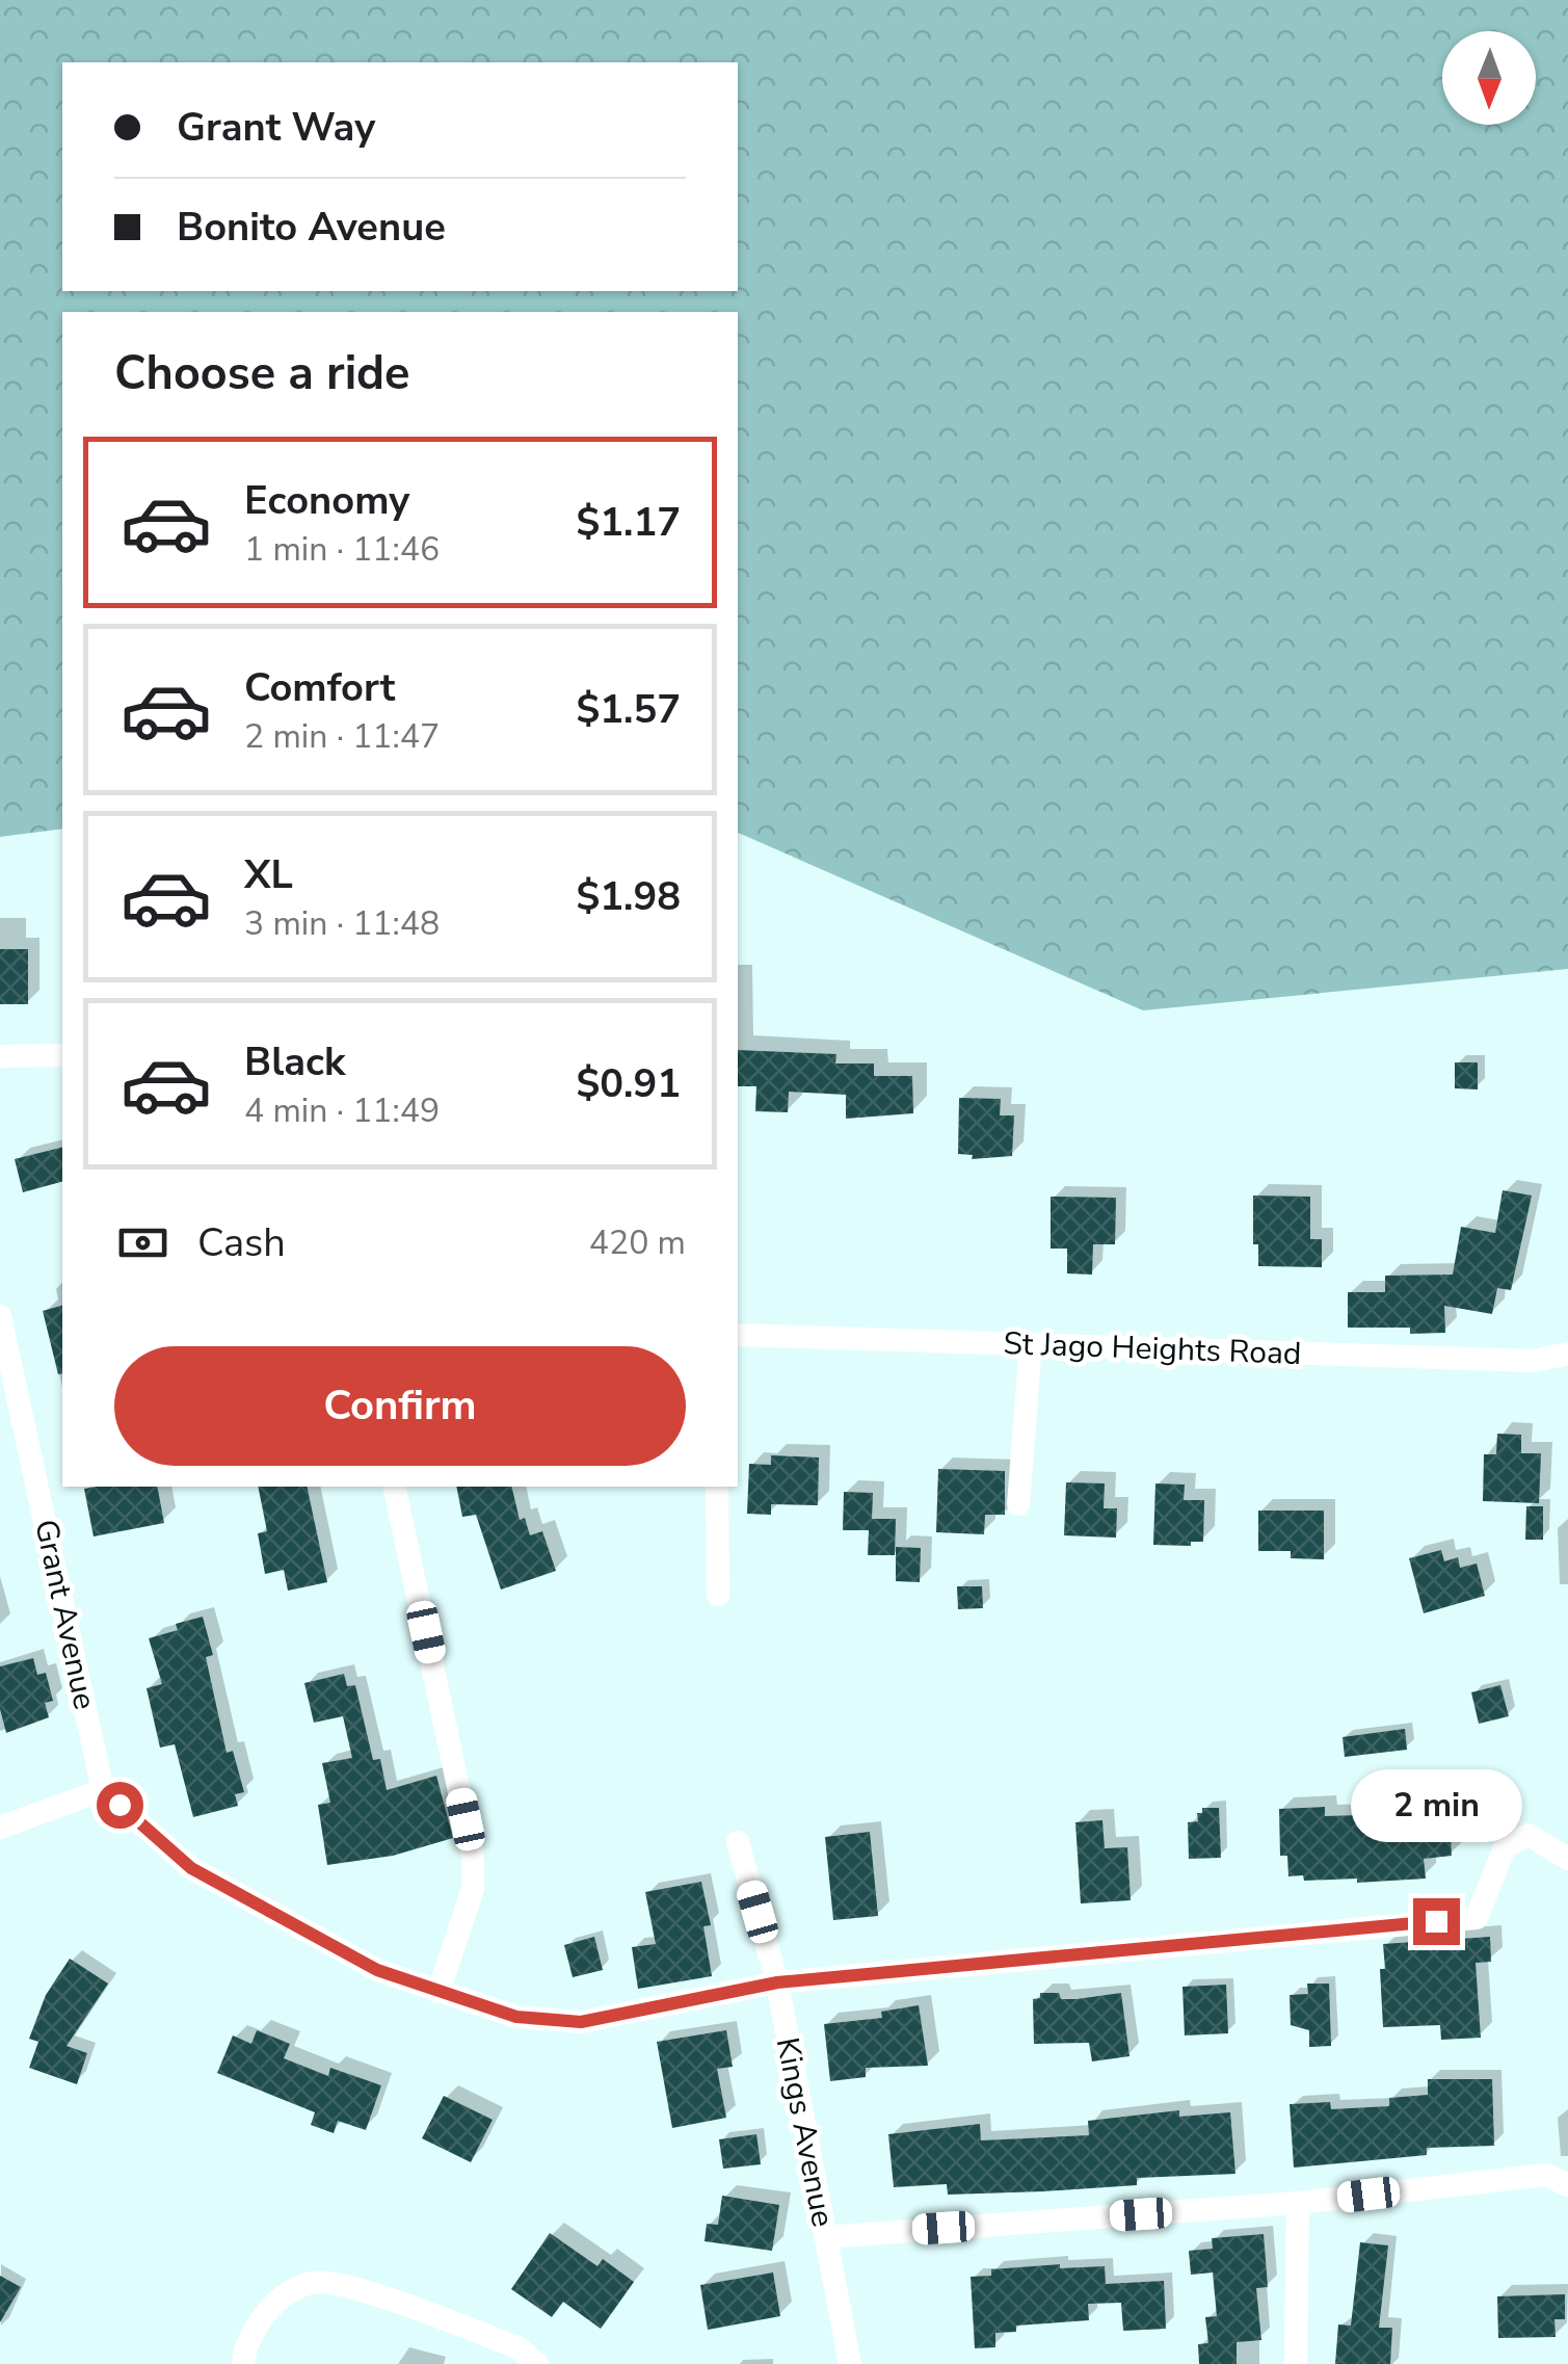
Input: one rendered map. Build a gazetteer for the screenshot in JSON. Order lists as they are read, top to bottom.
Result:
{
  "streets": {
    "street": ["St Jago Heights Road", "Grant Avenue", "Kings Avenue"]
  },
  "north": "bottom",
  "page": {
    "banner": ["Grant Way", "Bonito Avenue"],
    "heading": "Choose a ride",
    "list": [
      {
        "name": "Economy",
        "note": "1 min · 11:46",
        "value": "$1.17"
      },
      {
        "name": "Comfort",
        "note": "2 min · 11:47",
        "value": "$1.57"
      },
      {
        "name": "XL",
        "note": "3 min · 11:48",
        "value": "$1.98"
      },
      {
        "name": "Black",
        "note": "4 min · 11:49",
        "value": "$0.91"
      }
    ],
    "pay": ["Cash", "420 m"],
    "buttons": "Confirm",
    "bubble": "2 min"
  }
}
